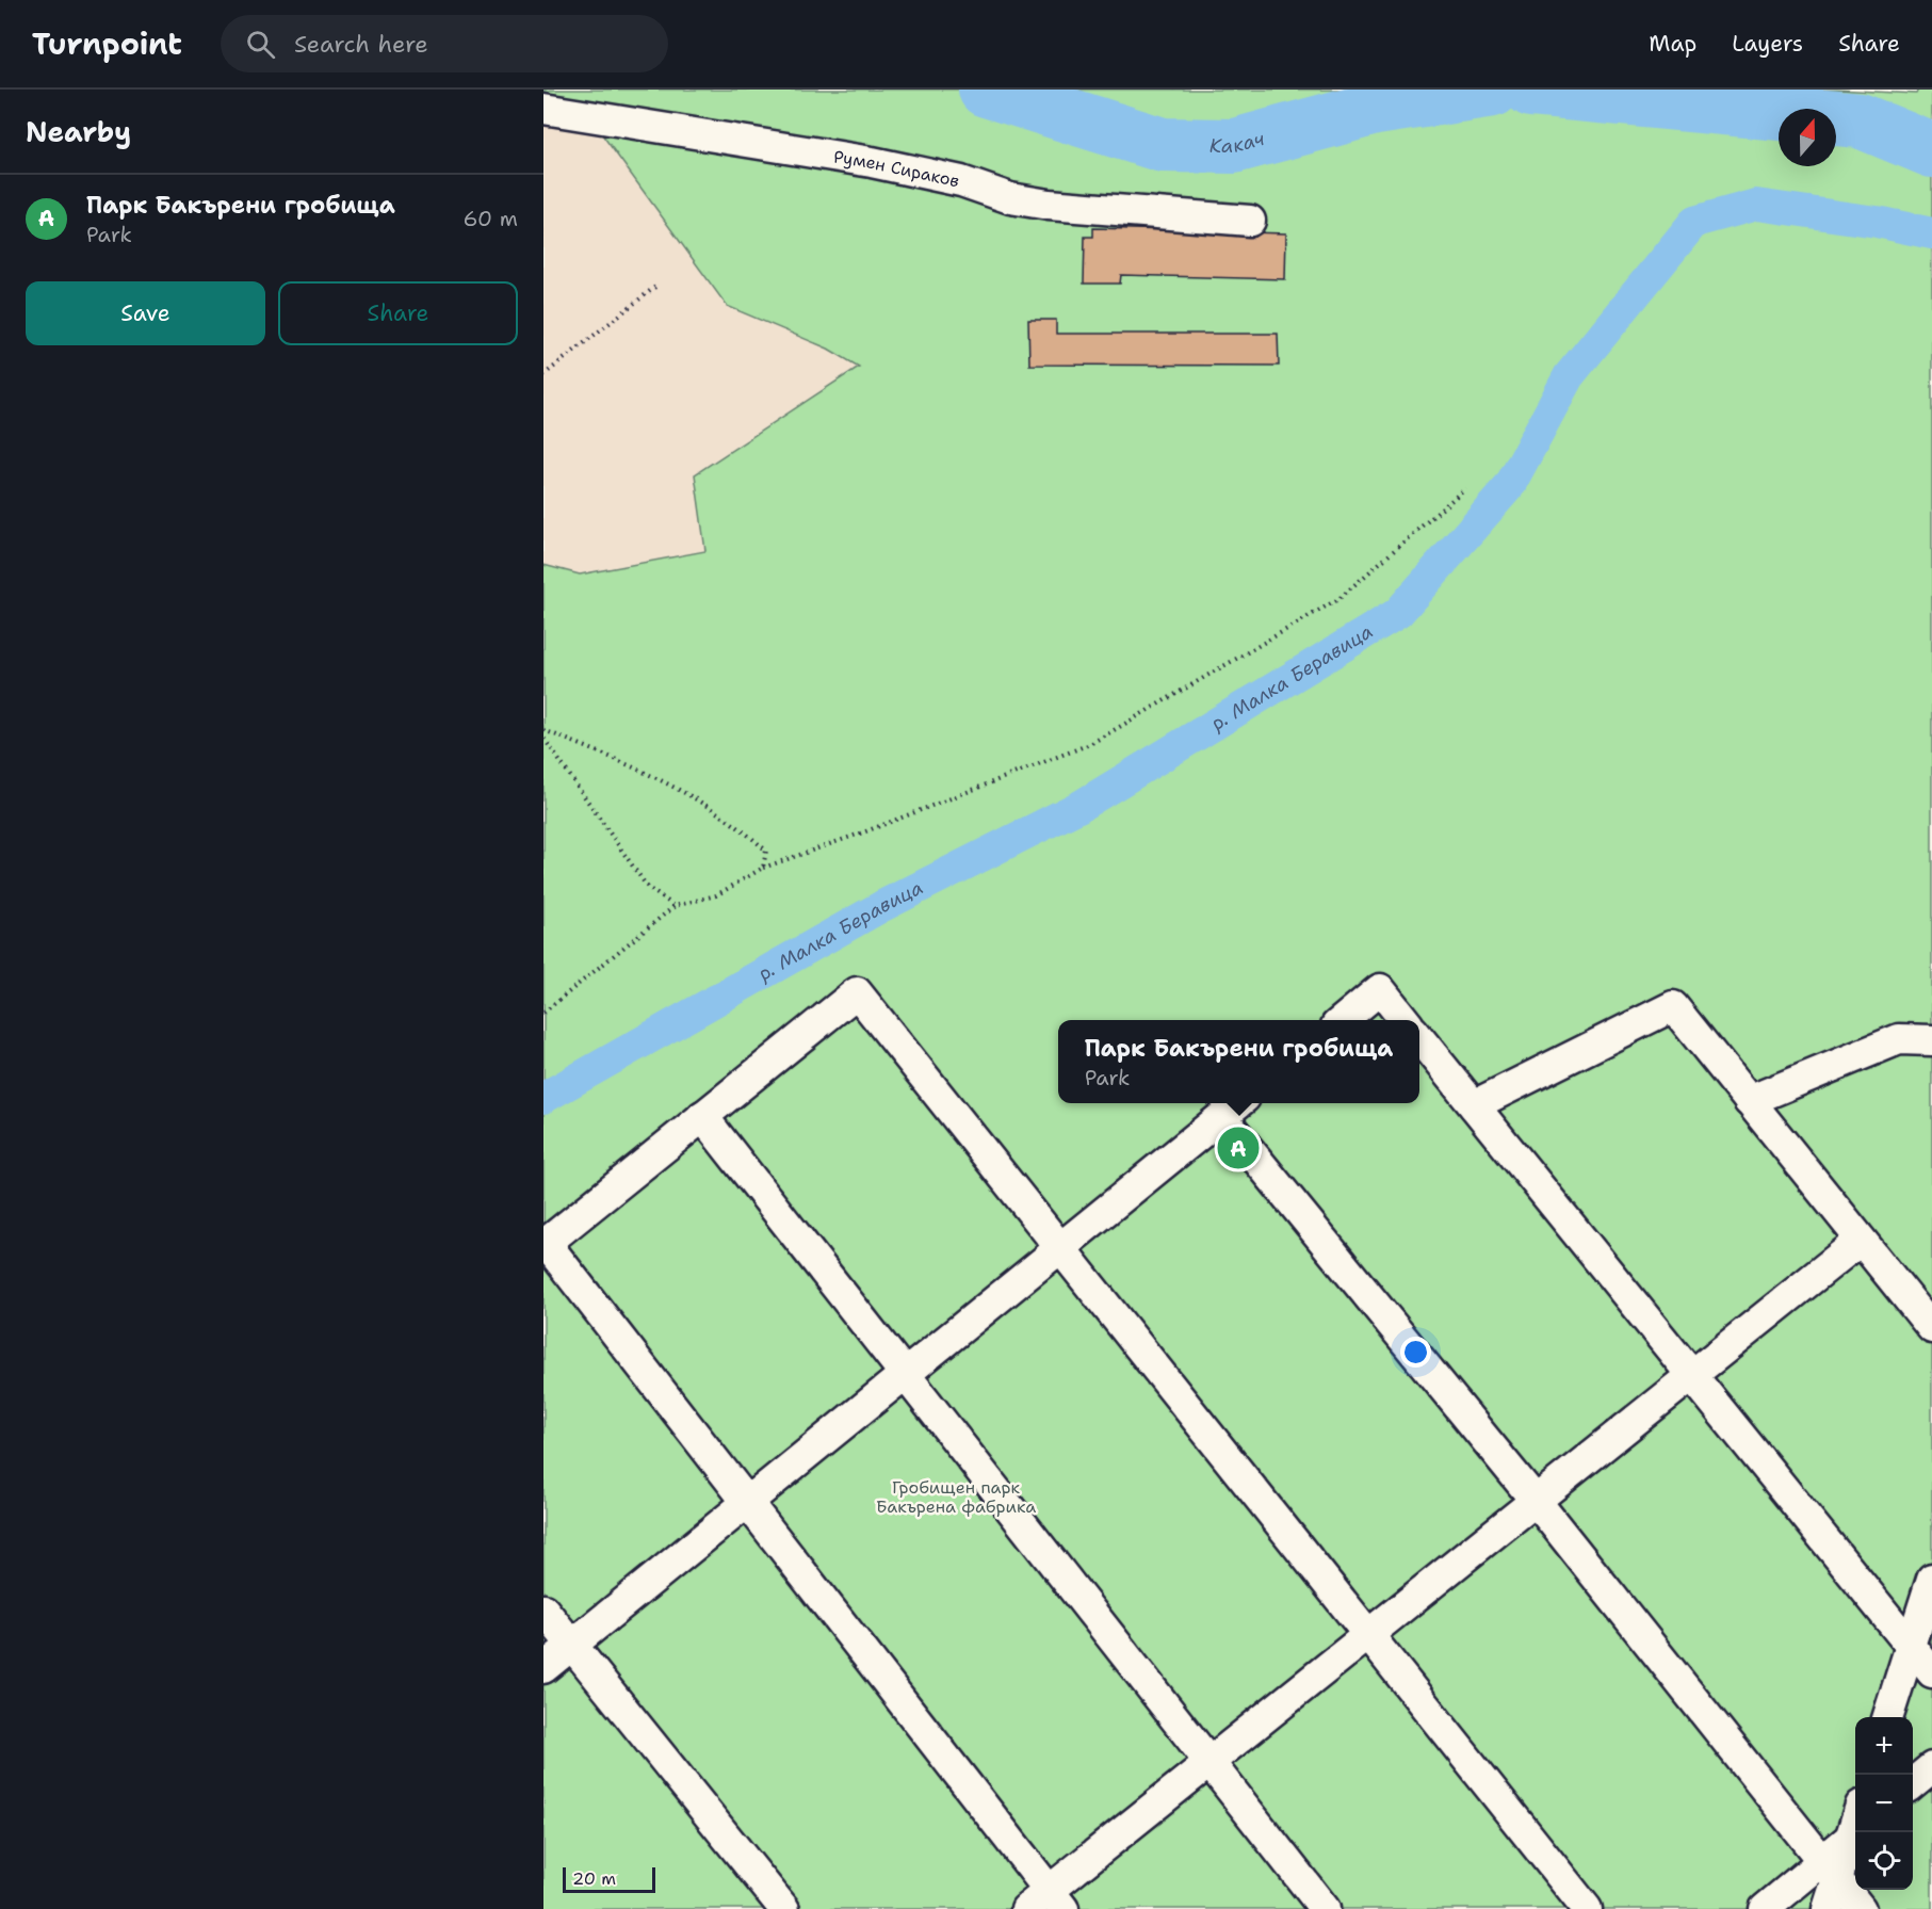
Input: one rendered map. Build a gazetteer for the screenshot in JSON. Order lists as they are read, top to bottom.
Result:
{
  "streets": {
    "lane": ["Румен Сираков"]
  },
  "water": ["Какач", "р. Малка Беравица"],
  "parks": ["Гробищен парк Бакърена фабрика"],
  "scale_bar": "20 m",
  "north": "top",
  "page": {
    "header": "Turnpoint",
    "search": "Search here",
    "nav": ["Map", "Layers", "Share"],
    "heading": "Nearby",
    "list": [
      {
        "mark": "A",
        "name": "Парк Бакърени гробища",
        "note": "Park",
        "value": "60 m"
      }
    ],
    "buttons": ["Save", "Share"],
    "popup": ["Парк Бакърени гробища", "Park"],
    "pins": "A",
    "map_buttons": ["+", "−"],
    "scale": "20 m"
  }
}
